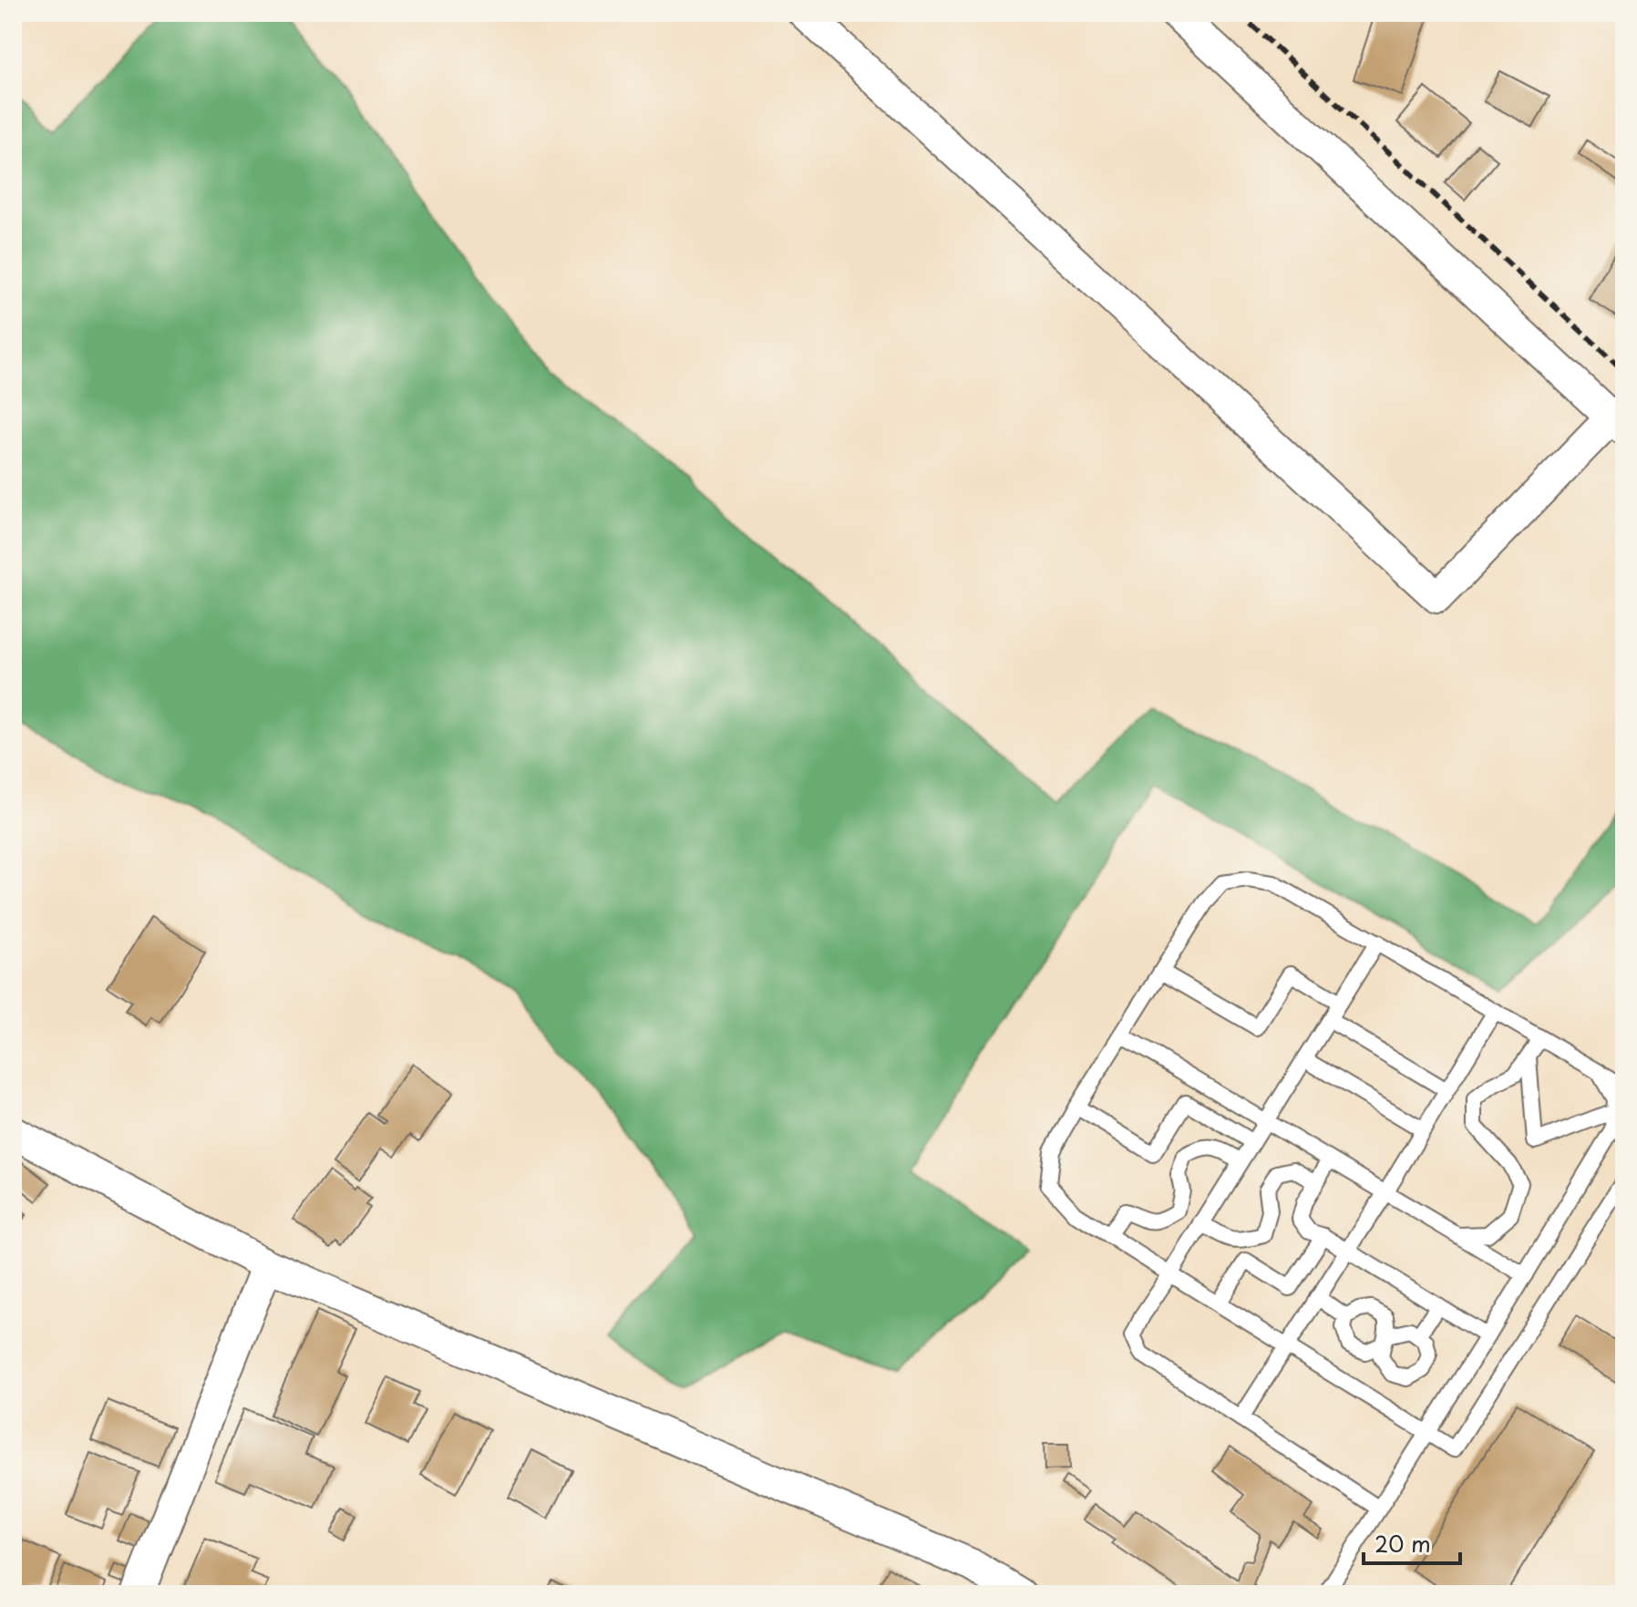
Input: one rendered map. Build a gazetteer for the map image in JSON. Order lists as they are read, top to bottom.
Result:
{
  "scale_bar": "20 m"
}
